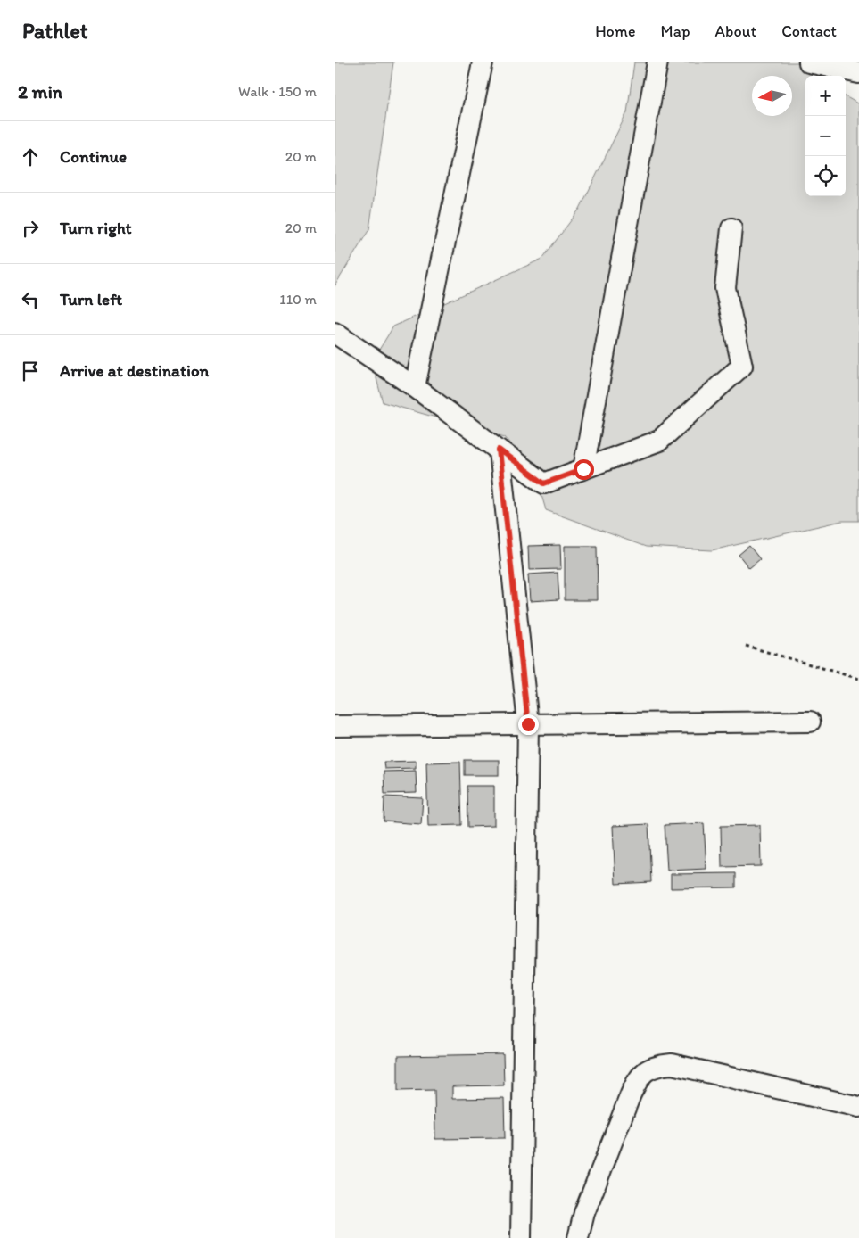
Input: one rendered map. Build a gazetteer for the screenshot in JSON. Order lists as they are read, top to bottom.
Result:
{
  "north": "left",
  "page": {
    "header": "Pathlet",
    "nav": [
      "Home",
      "Map",
      "About",
      "Contact"
    ],
    "heading": ["2 min", "Walk · 150 m"],
    "map_buttons": ["+", "−"],
    "list": [
      ["Continue", "20 m"],
      ["Turn right", "20 m"],
      ["Turn left", "110 m"],
      "Arrive at destination"
    ]
  }
}
